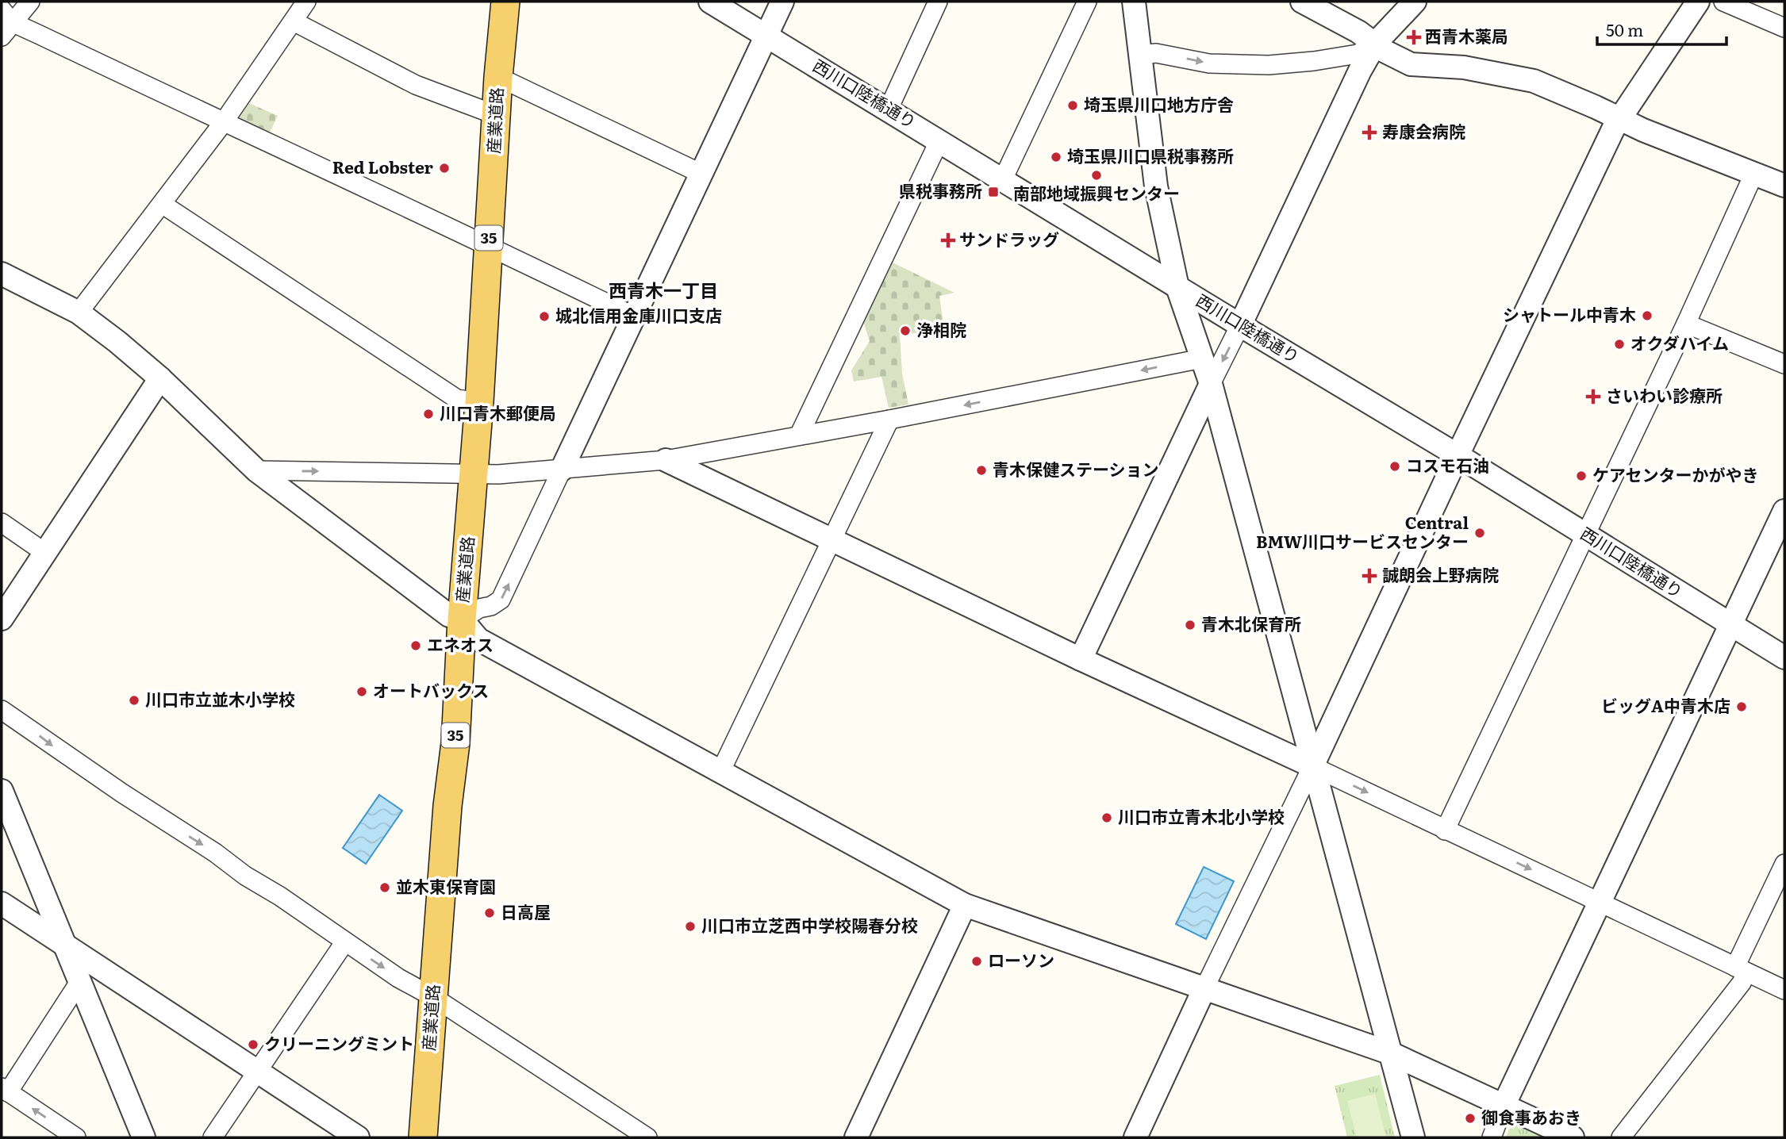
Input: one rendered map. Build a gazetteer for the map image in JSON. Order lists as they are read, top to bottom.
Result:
{
  "streets": {
    "main road": ["産業道路", "35"],
    "street": ["西川口陸橋通り"]
  },
  "districts": ["西青木一丁目"],
  "places": {
    "health": [
      "西青木薬局",
      "寿康会病院",
      "サンドラッグ",
      "さいわい診療所",
      "誠朗会上野病院"
    ],
    "other": [
      "埼玉県川口地方庁舎",
      "埼玉県川口県税事務所",
      "Red Lobster",
      "南部地域振興センター",
      "シャトール中青木",
      "城北信用金庫川口支店",
      "浄相院",
      "オクダハイム",
      "川口青木郵便局",
      "コスモ石油",
      "青木保健ステーション",
      "ケアセンターかがやき",
      "Central BMW川口サービスセンター",
      "青木北保育所",
      "エネオス",
      "オートバックス",
      "川口市立並木小学校",
      "ビッグA中青木店",
      "川口市立青木北小学校",
      "並木東保育園",
      "日高屋",
      "川口市立芝西中学校陽春分校",
      "ローソン",
      "クリーニングミント",
      "御食事あおき"
    ],
    "transit": ["県税事務所"]
  },
  "scale_bar": "50 m"
}
